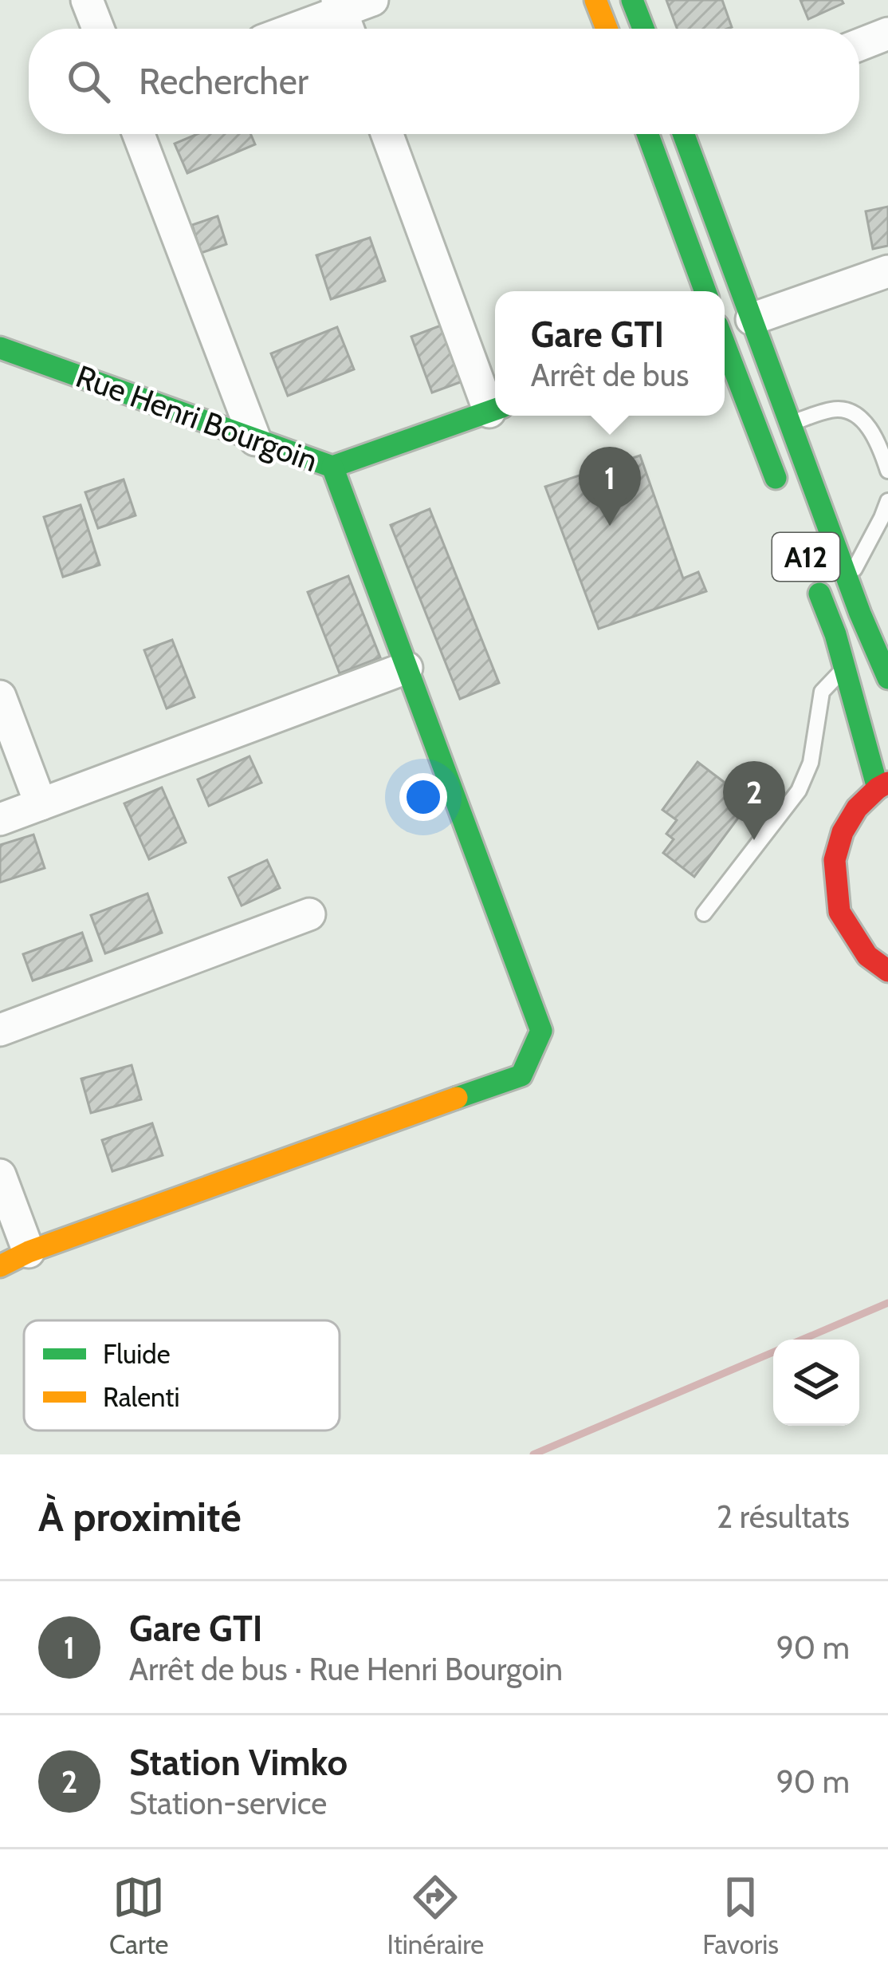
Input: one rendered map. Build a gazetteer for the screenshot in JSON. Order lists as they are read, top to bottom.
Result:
{
  "streets": {
    "street": ["Rue Henri Bourgoin", "A12"]
  },
  "legend": ["Fluide", "Ralenti"],
  "page": {
    "search": "Rechercher",
    "popup": ["Gare GTI", "Arrêt de bus"],
    "pins": ["1", "2"],
    "heading": ["À proximité", "2 résultats"],
    "list": [
      {
        "mark": "1",
        "name": "Gare GTI",
        "note": "Arrêt de bus · Rue Henri Bourgoin",
        "value": "90 m"
      },
      {
        "mark": "2",
        "name": "Station Vimko",
        "note": "Station-service",
        "value": "90 m"
      }
    ],
    "nav": ["Carte", "Itinéraire", "Favoris"]
  }
}
